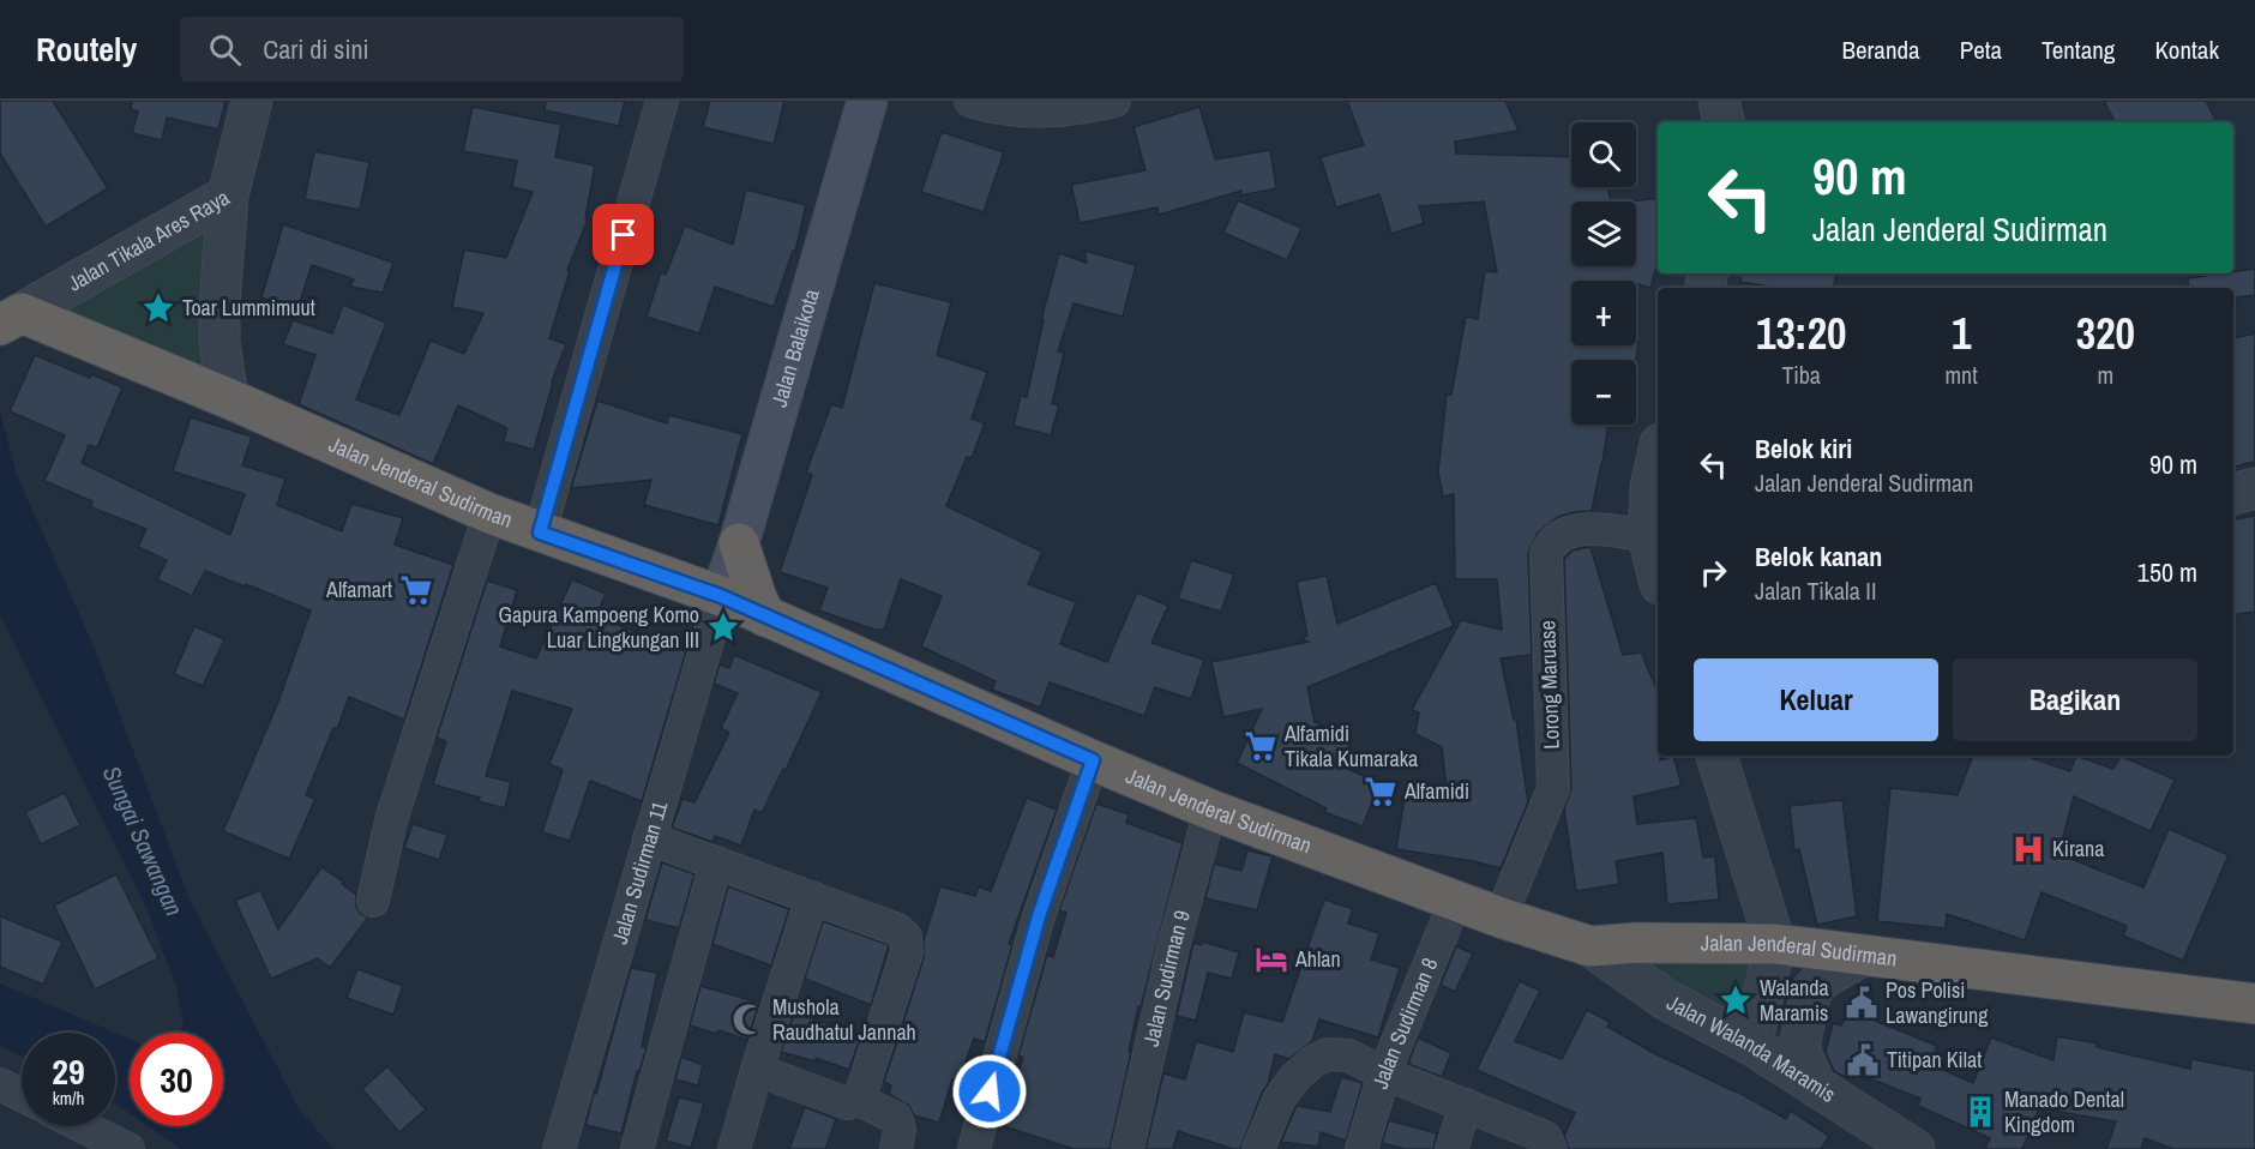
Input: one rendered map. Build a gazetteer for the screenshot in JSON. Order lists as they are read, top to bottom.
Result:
{
  "streets": {
    "highway": ["Jalan Jenderal Sudirman"],
    "main road": ["Jalan Balaikota"],
    "street": [
      "Jalan Tikala Ares Raya",
      "Lorong Maruase",
      "Jalan Sudirman 11",
      "Jalan Sudirman 9",
      "Jalan Sudirman 8",
      "Jalan Walanda Maramis"
    ]
  },
  "crossings": [
    ["Jalan Tikala Ares Raya", "Jalan Jenderal Sudirman"],
    ["Jalan Balaikota", "Jalan Jenderal Sudirman"],
    ["Jalan Balaikota", "Jalan Sudirman 11"],
    ["Jalan Jenderal Sudirman", "Lorong Maruase"],
    ["Jalan Jenderal Sudirman", "Jalan Sudirman 11"],
    ["Jalan Jenderal Sudirman", "Jalan Sudirman 9"],
    ["Jalan Jenderal Sudirman", "Jalan Sudirman 8"],
    ["Jalan Jenderal Sudirman", "Jalan Walanda Maramis"]
  ],
  "water": ["Sungai Sawangan"],
  "places": {
    "place": ["Toar Lummimuut", "Gapura Kampoeng Komo Luar Lingkungan III", "Walanda Maramis"],
    "supermarket": ["Alfamart", "Alfamidi Tikala Kumaraka", "Alfamidi"],
    "hospital": ["Kirana"],
    "hotel": ["Ahlan"],
    "public building": ["Pos Polisi Lawangirung", "Titipan Kilat"],
    "mosque": ["Mushola Raudhatul Jannah"],
    "building": ["Manado Dental Kingdom"]
  },
  "page": {
    "header": "Routely",
    "search": "Cari di sini",
    "nav": [
      "Beranda",
      "Peta",
      "Tentang",
      "Kontak"
    ],
    "map_buttons": ["+", "−"],
    "turn": ["90 m", "Jalan Jenderal Sudirman"],
    "eta": [
      "13:20",
      "Tiba",
      "1",
      "mnt",
      "320",
      "m"
    ],
    "list": [
      {
        "name": "Belok kiri",
        "note": "Jalan Jenderal Sudirman",
        "value": "90 m"
      },
      {
        "name": "Belok kanan",
        "note": "Jalan Tikala II",
        "value": "150 m"
      }
    ],
    "buttons": ["Keluar", "Bagikan"],
    "speed": "29 km/h",
    "limit": "30"
  }
}
